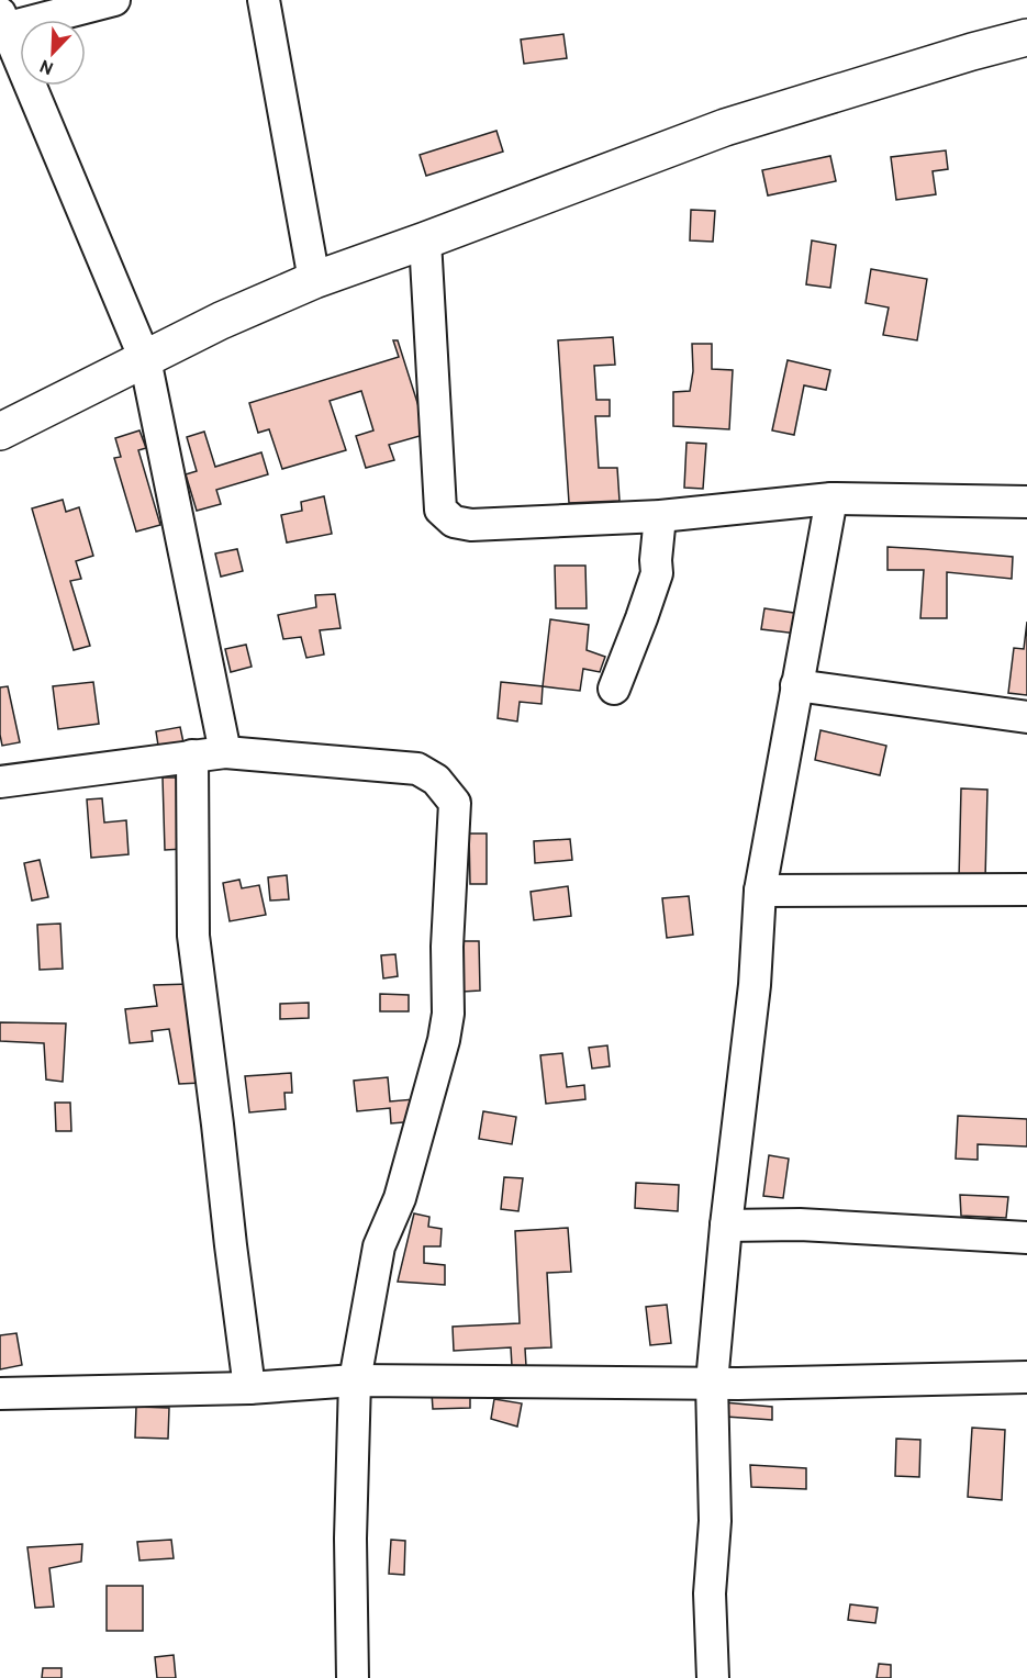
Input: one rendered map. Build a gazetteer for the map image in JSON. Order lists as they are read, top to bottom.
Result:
{
  "north": "bottom left"
}
